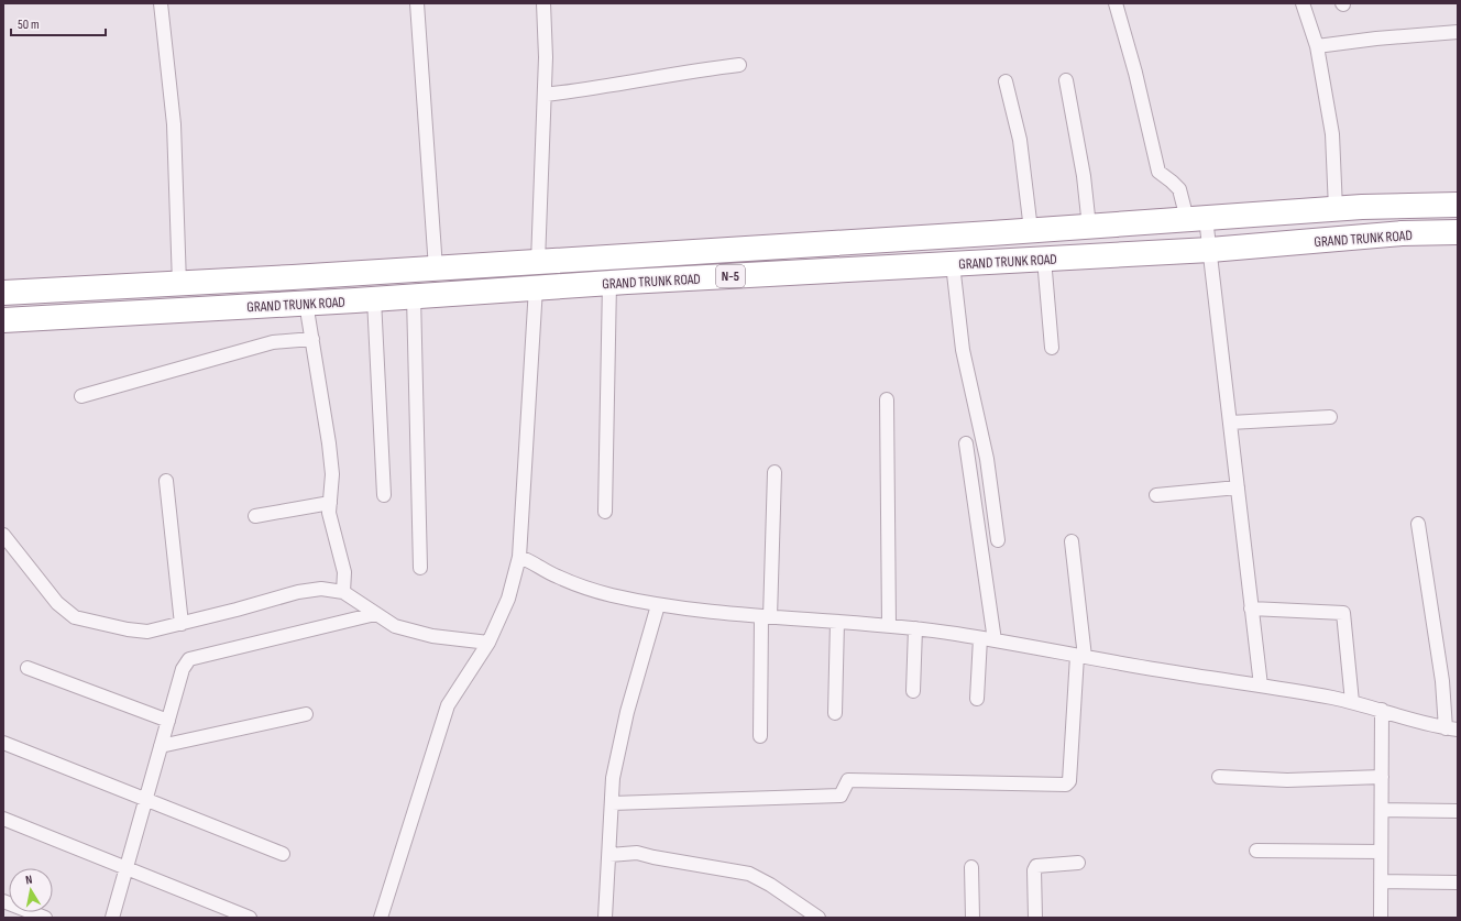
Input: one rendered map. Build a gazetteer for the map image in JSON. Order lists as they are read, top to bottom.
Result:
{
  "streets": {
    "highway": ["GRAND TRUNK ROAD", "N-5"]
  },
  "scale_bar": "50 m",
  "north": "top"
}
